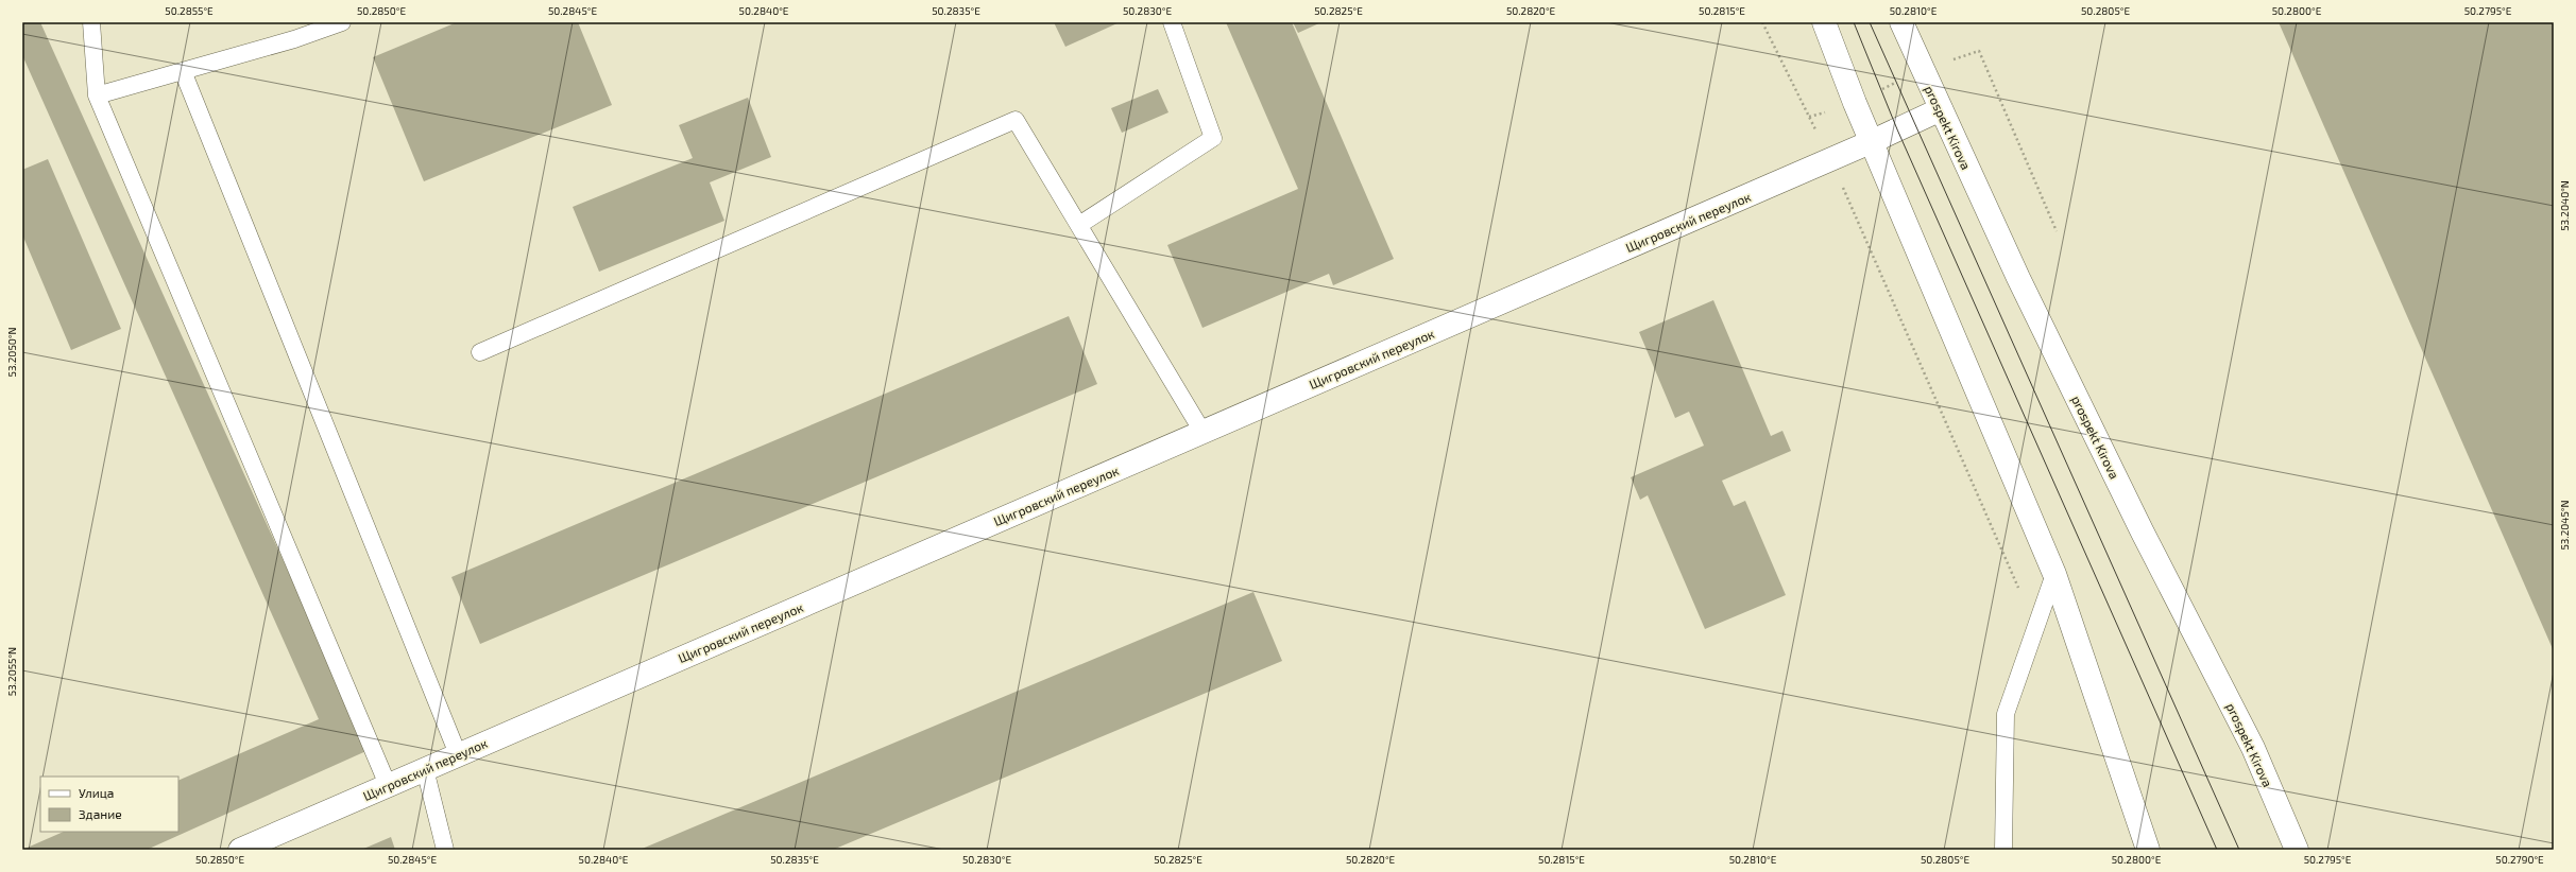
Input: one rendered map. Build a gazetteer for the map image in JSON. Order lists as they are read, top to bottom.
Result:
{
  "streets": {
    "street": ["prospekt Kirova", "Щигровский переулок"]
  },
  "crossings": [
    ["prospekt Kirova", "Щигровский переулок"]
  ],
  "legend": ["Улица", "Здание"],
  "coordinates": [
    "50.2855°E",
    "50.2850°E",
    "50.2845°E",
    "50.2840°E",
    "50.2835°E",
    "50.2830°E",
    "50.2825°E",
    "50.2820°E",
    "50.2815°E",
    "50.2810°E",
    "50.2805°E",
    "50.2800°E",
    "50.2795°E",
    "53.2040°N",
    "53.2050°N",
    "53.2045°N",
    "53.2055°N",
    "50.2790°E"
  ]
}
